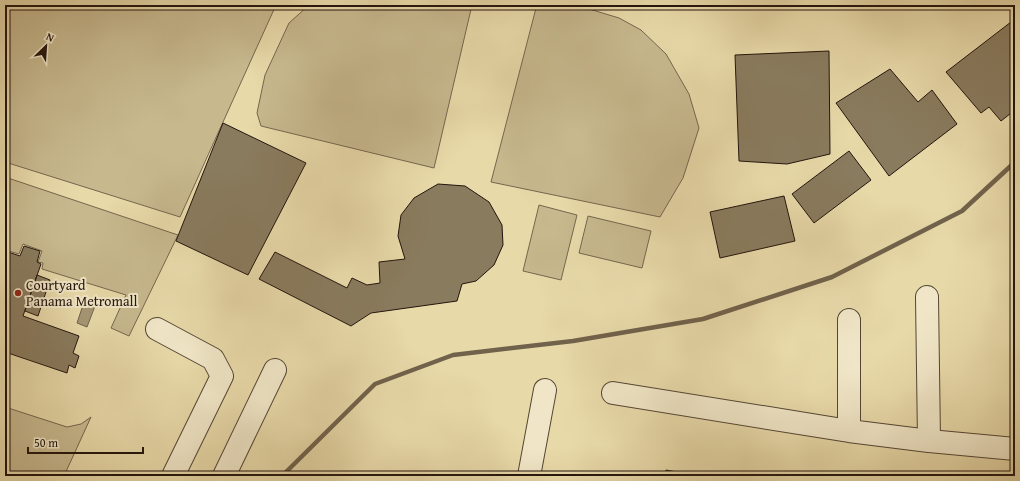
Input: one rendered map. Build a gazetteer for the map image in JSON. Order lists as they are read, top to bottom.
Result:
{
  "places": ["Courtyard Panama Metromall"],
  "scale_bar": "50 m",
  "north": "top right"
}
